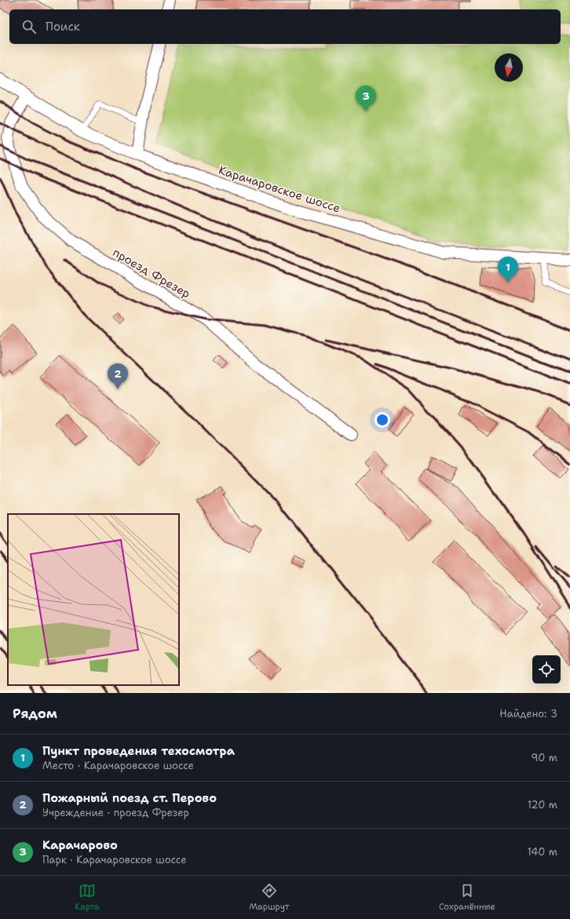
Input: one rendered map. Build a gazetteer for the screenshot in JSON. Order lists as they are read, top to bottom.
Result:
{
  "streets": {
    "street": ["Карачаровское шоссе", "проезд Фрезер"]
  },
  "crossings": [
    ["Карачаровское шоссе", "проезд Фрезер"]
  ],
  "north": "bottom",
  "page": {
    "search": "Поиск",
    "pins": ["3", "1", "2"],
    "heading": ["Рядом", "Найдено: 3"],
    "list": [
      {
        "mark": "1",
        "name": "Пункт проведения техосмотра",
        "note": "Место · Карачаровское шоссе",
        "value": "90 m"
      },
      {
        "mark": "2",
        "name": "Пожарный поезд ст. Перово",
        "note": "Учреждение · проезд Фрезер",
        "value": "120 m"
      },
      {
        "mark": "3",
        "name": "Карачарово",
        "note": "Парк · Карачаровское шоссе",
        "value": "140 m"
      }
    ],
    "nav": ["Карта", "Маршрут", "Сохранённые"]
  }
}
